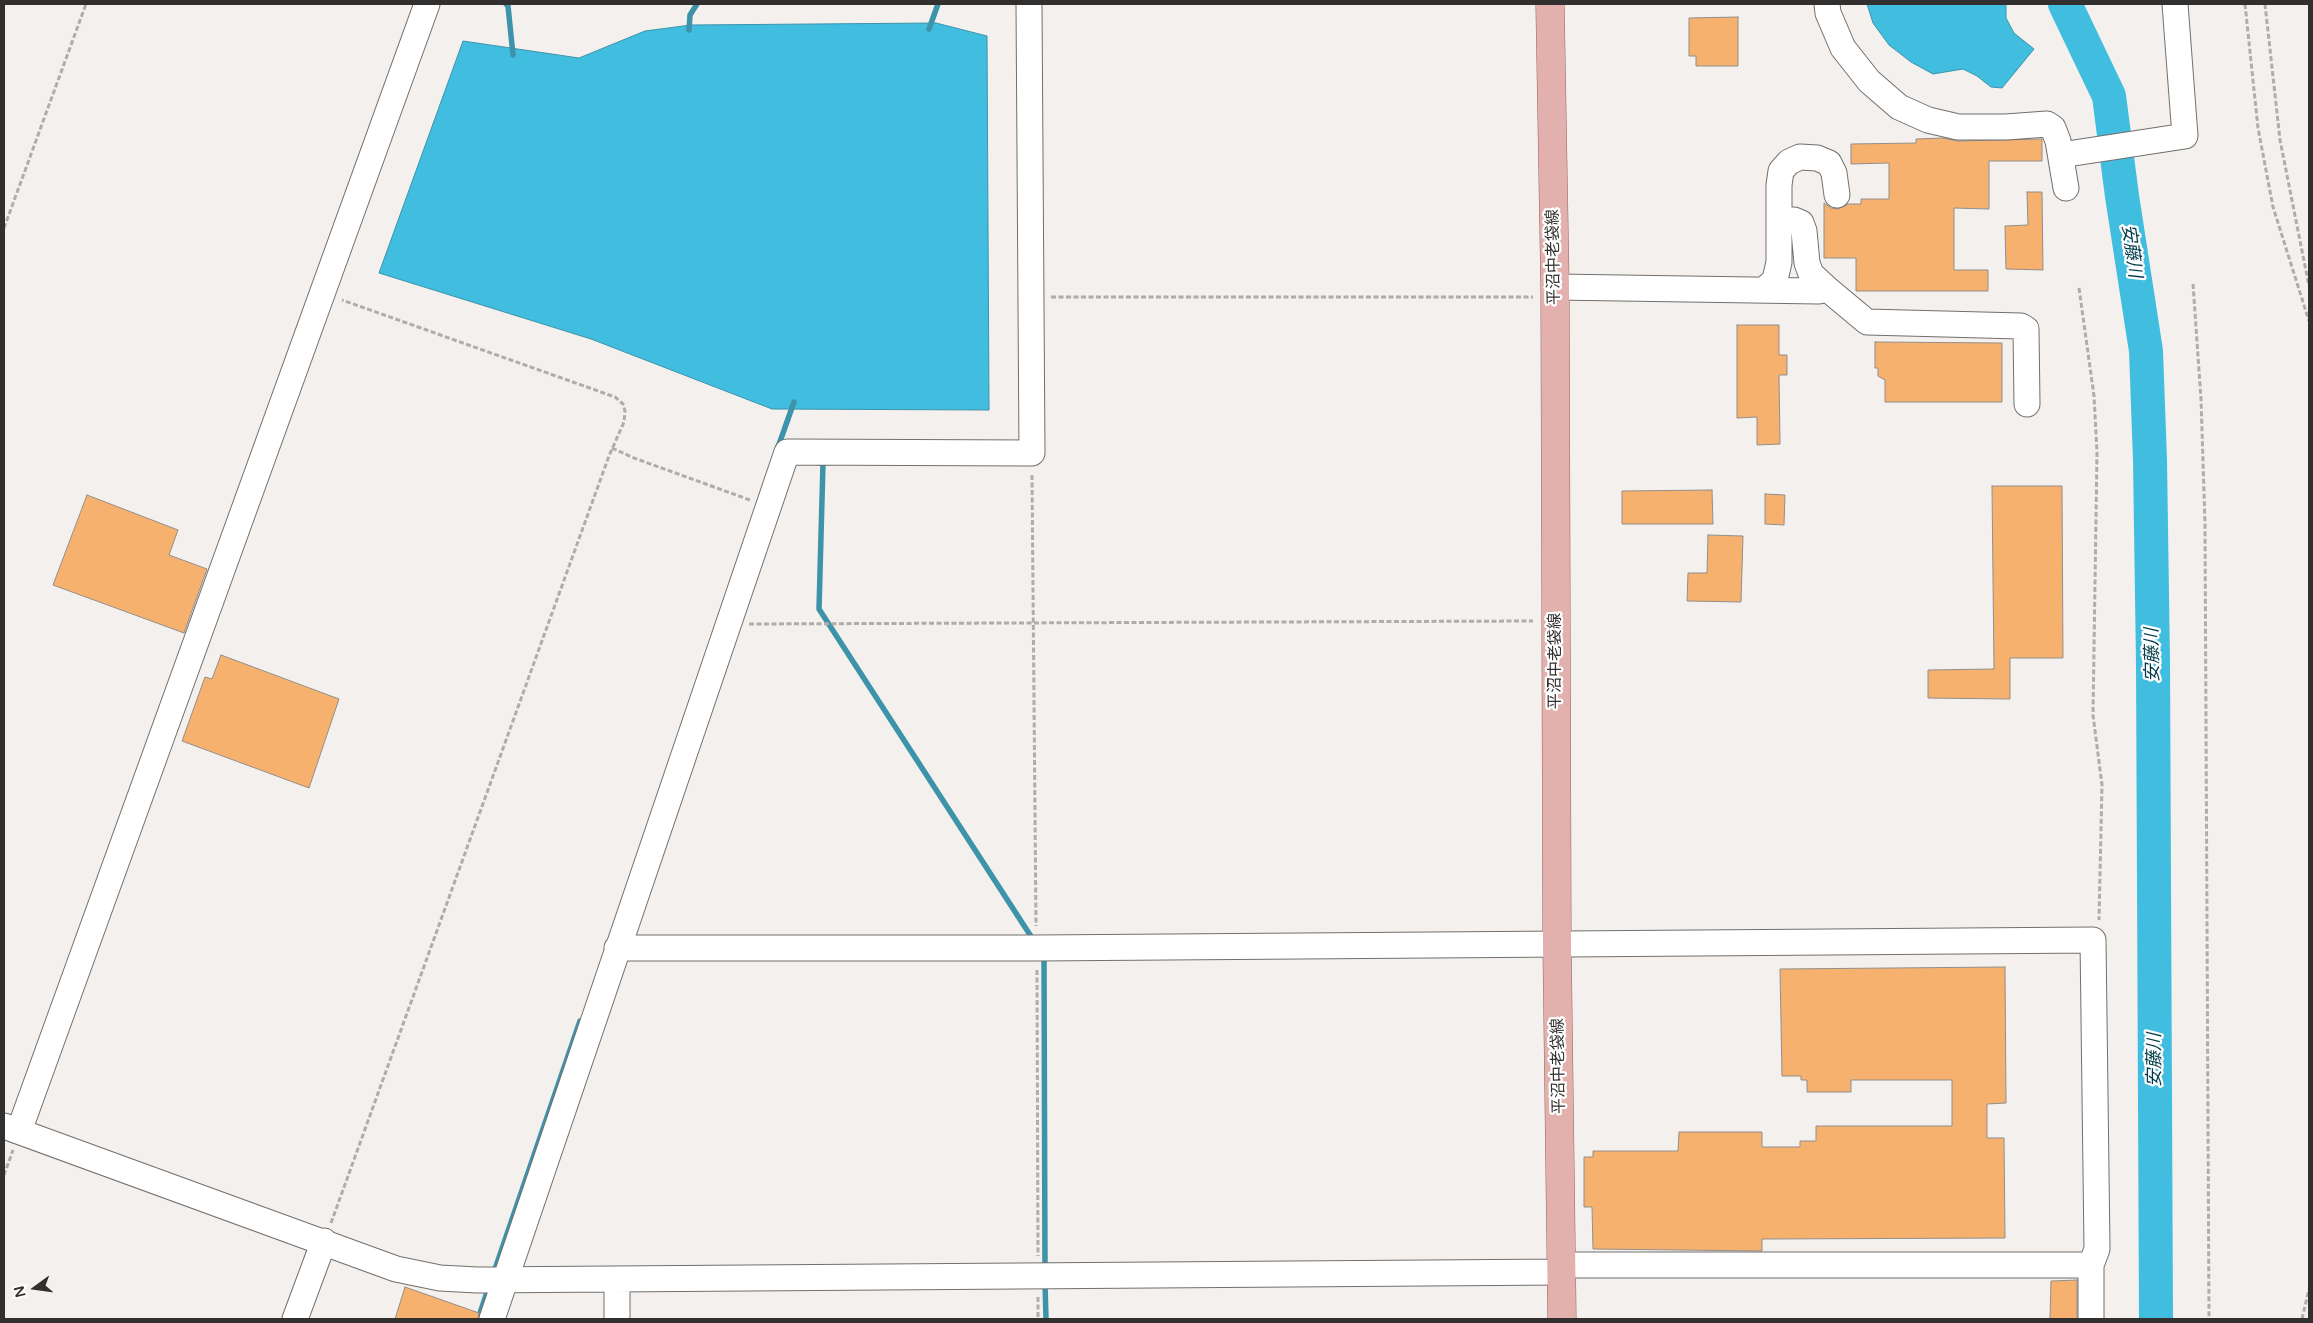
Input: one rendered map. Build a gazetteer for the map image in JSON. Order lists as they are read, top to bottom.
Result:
{
  "streets": {
    "main road": ["平沼中老袋線"]
  },
  "water": ["安藤川"],
  "north": "left"
}
